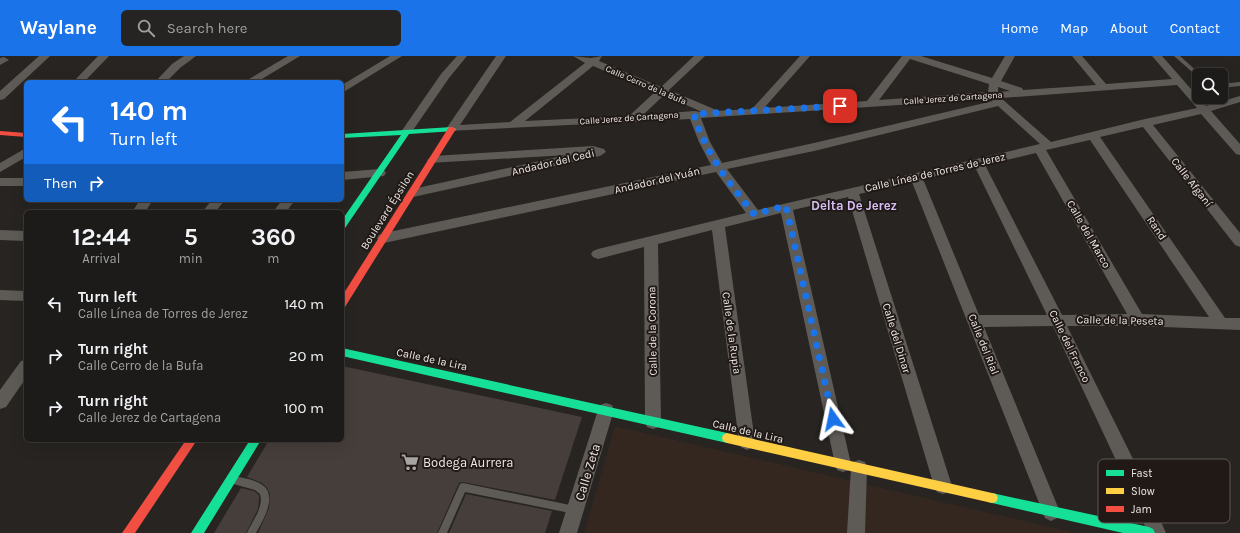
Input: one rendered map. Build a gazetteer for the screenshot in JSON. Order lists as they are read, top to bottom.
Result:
{
  "streets": {
    "street": [
      "Calle Cerro de la Bufa",
      "Calle Jerez de Cartagena",
      "Andador del Cedi",
      "Calle Línea de Torres de Jerez",
      "Andador del Yuán",
      "Calle Afganí",
      "Boulevard Épsilon",
      "Rand",
      "Calle del Marco",
      "Calle de la Peseta",
      "Calle de la Corona",
      "Calle de la Rupia",
      "Calle del Dinar",
      "Calle del Rial",
      "Calle del Franco",
      "Calle de la Lira",
      "Calle Zeta"
    ]
  },
  "crossings": [
    ["Calle Cerro de la Bufa", "Calle Jerez de Cartagena"],
    ["Calle Cerro de la Bufa", "Calle Línea de Torres de Jerez"],
    ["Calle Cerro de la Bufa", "Andador del Yuán"],
    ["Calle Jerez de Cartagena", "Andador del Yuán"],
    ["Calle Jerez de Cartagena", "Boulevard Épsilon"],
    ["Calle Jerez de Cartagena", "Calle del Marco"],
    ["Andador del Cedi", "Boulevard Épsilon"],
    ["Calle Línea de Torres de Jerez", "Calle Afganí"],
    ["Calle Línea de Torres de Jerez", "Rand"],
    ["Calle Línea de Torres de Jerez", "Calle del Marco"],
    ["Calle Línea de Torres de Jerez", "Calle de la Corona"],
    ["Calle Línea de Torres de Jerez", "Calle de la Rupia"],
    ["Calle Línea de Torres de Jerez", "Calle del Dinar"],
    ["Calle Línea de Torres de Jerez", "Calle del Rial"],
    ["Calle Línea de Torres de Jerez", "Calle del Franco"],
    ["Andador del Yuán", "Boulevard Épsilon"],
    ["Andador del Yuán", "Calle del Marco"],
    ["Rand", "Calle de la Peseta"],
    ["Calle del Marco", "Calle de la Peseta"],
    ["Calle de la Peseta", "Calle del Rial"],
    ["Calle de la Peseta", "Calle del Franco"],
    ["Calle de la Corona", "Calle de la Lira"],
    ["Calle de la Rupia", "Calle de la Lira"],
    ["Calle del Dinar", "Calle de la Lira"],
    ["Calle del Rial", "Calle de la Lira"],
    ["Calle de la Lira", "Calle Zeta"]
  ],
  "districts": ["Delta De Jerez"],
  "places": {
    "supermarket": ["Bodega Aurrera"]
  },
  "legend": ["Fast", "Slow", "Jam"],
  "page": {
    "header": "Waylane",
    "search": "Search here",
    "nav": [
      "Home",
      "Map",
      "About",
      "Contact"
    ],
    "turn": ["140 m", "Turn left"],
    "then": "Then",
    "eta": [
      "12:44",
      "Arrival",
      "5",
      "min",
      "360",
      "m"
    ],
    "list": [
      {
        "name": "Turn left",
        "note": "Calle Línea de Torres de Jerez",
        "value": "140 m"
      },
      {
        "name": "Turn right",
        "note": "Calle Cerro de la Bufa",
        "value": "20 m"
      },
      {
        "name": "Turn right",
        "note": "Calle Jerez de Cartagena",
        "value": "100 m"
      }
    ]
  }
}
